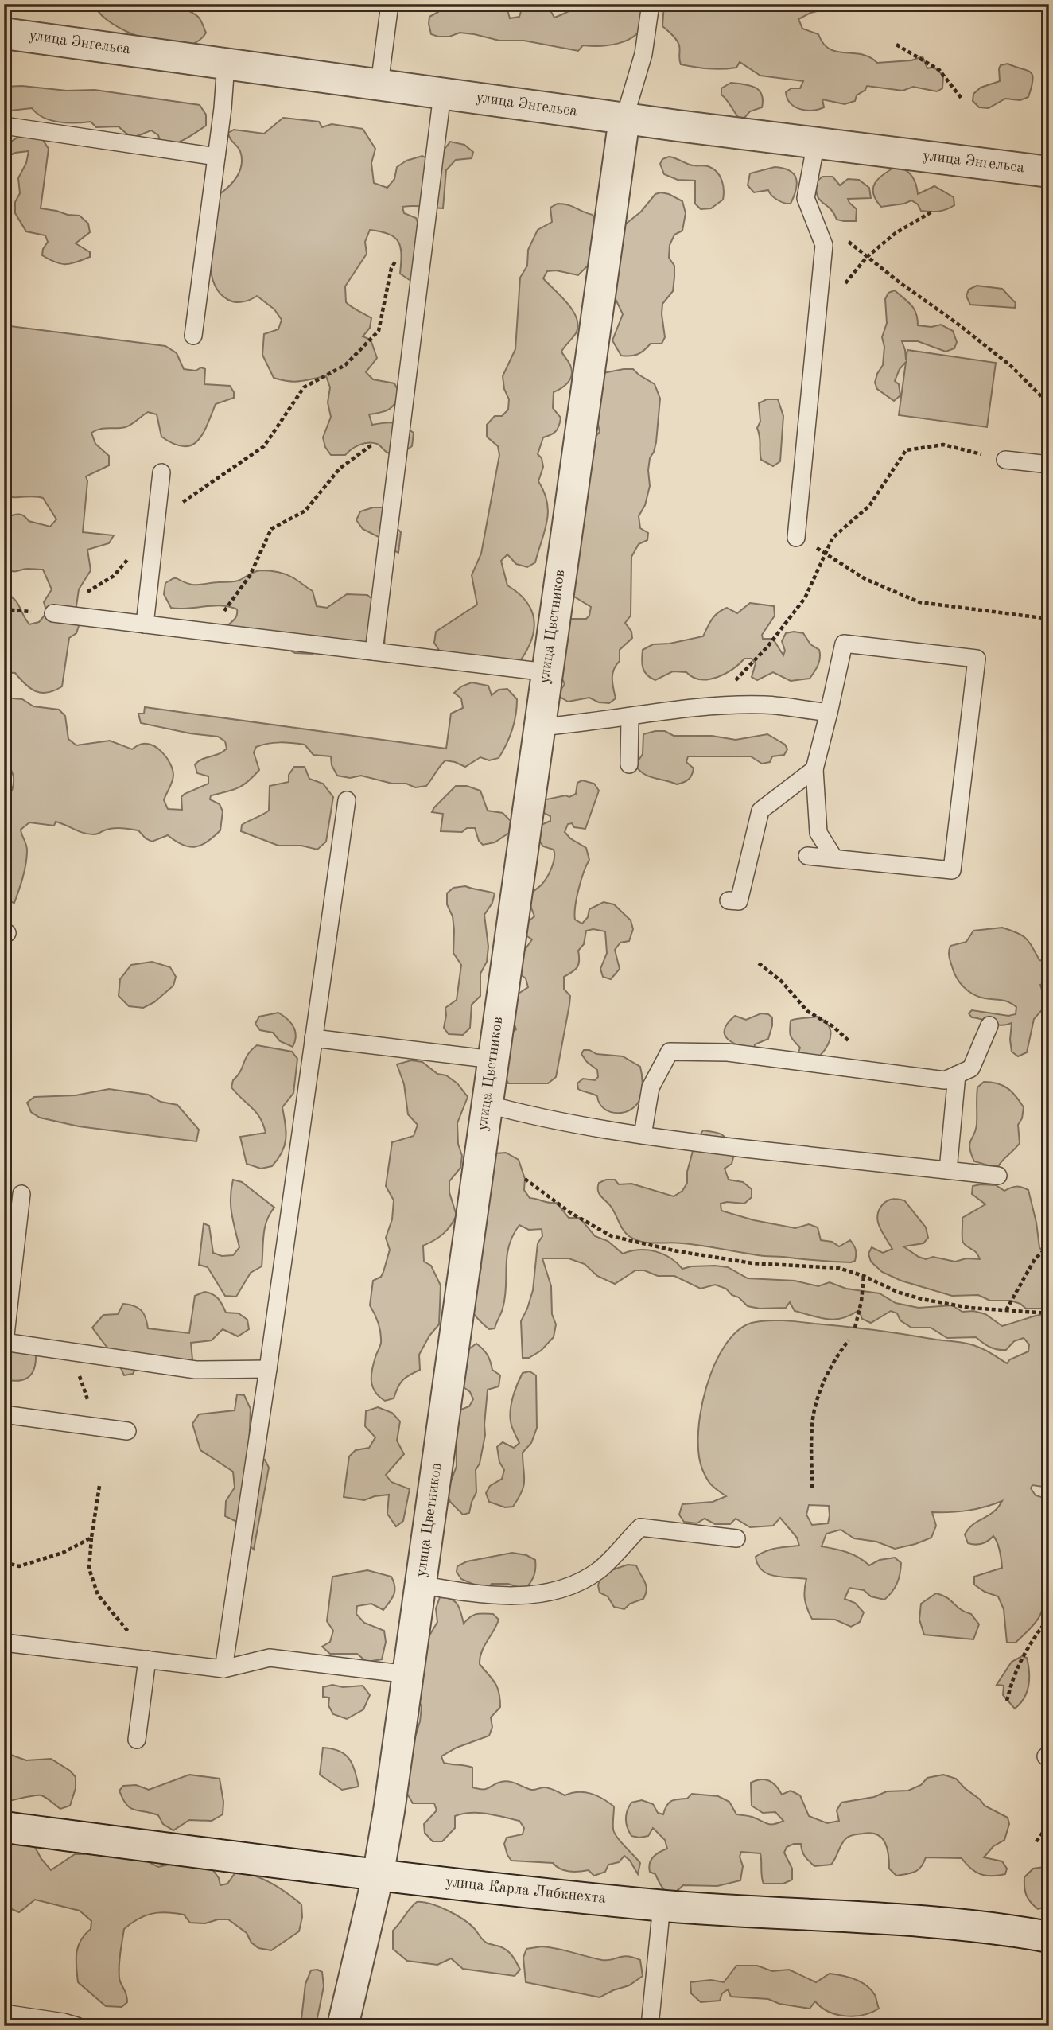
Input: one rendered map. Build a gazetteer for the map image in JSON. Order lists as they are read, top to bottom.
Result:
{
  "streets": {
    "street": ["улица Энгельса", "улица Цветников", "улица Карла Либкнехта"]
  },
  "crossings": [
    ["улица Энгельса", "улица Цветников"],
    ["улица Цветников", "улица Карла Либкнехта"]
  ]
}
